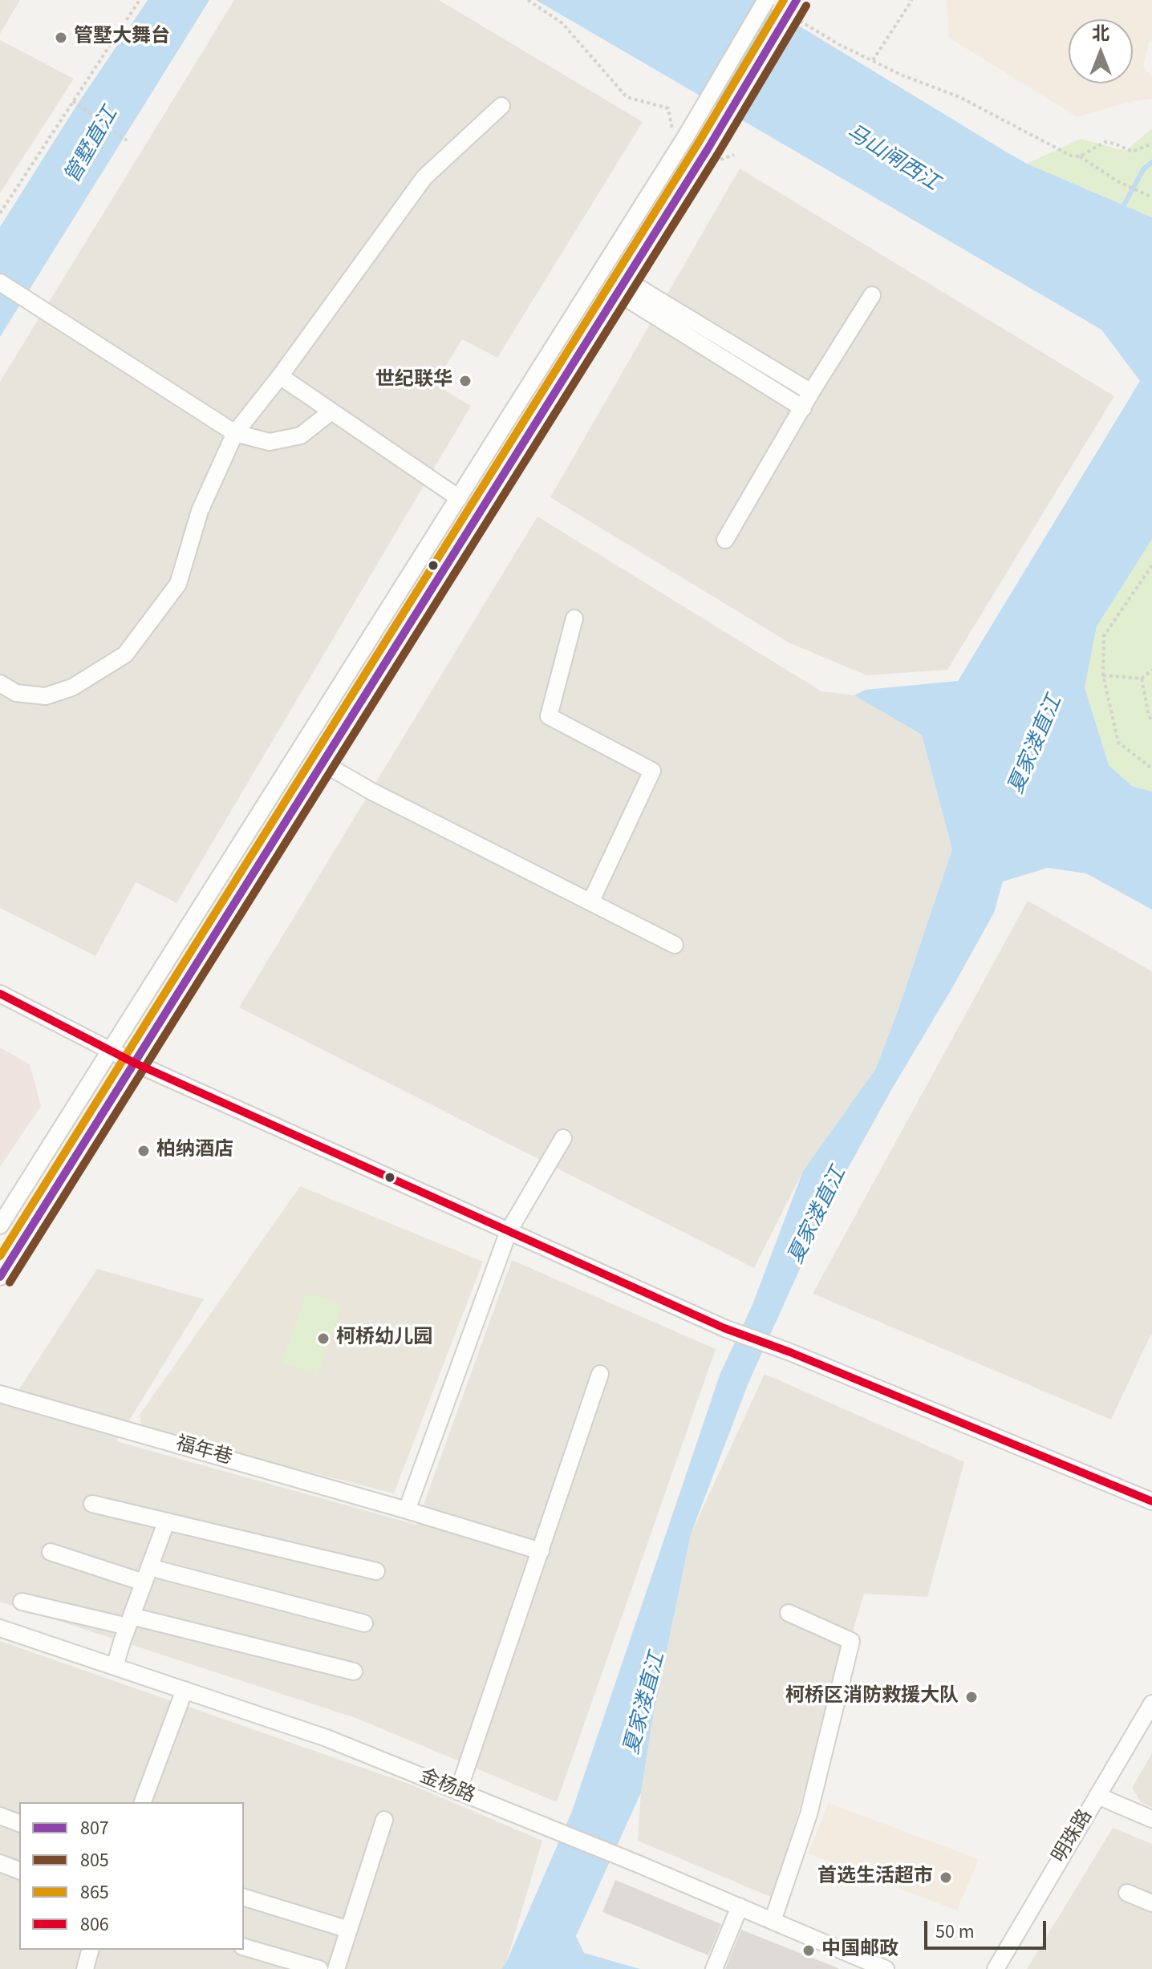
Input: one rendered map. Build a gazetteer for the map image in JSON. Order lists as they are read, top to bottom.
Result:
{
  "streets": {
    "street": ["福年巷", "金杨路", "明珠路"]
  },
  "water": ["管墅直江", "马山闸西江", "夏家溇直江"],
  "places": [
    "管墅大舞台",
    "世纪联华",
    "柏纳酒店",
    "柯桥幼儿园",
    "柯桥区消防救援大队",
    "首选生活超市",
    "中国邮政"
  ],
  "lines": [
    "transit line 807",
    "transit line 865",
    "transit line 805",
    "transit line 806"
  ],
  "legend": [
    "807",
    "805",
    "865",
    "806"
  ],
  "scale_bar": "50 m",
  "north": "top"
}
